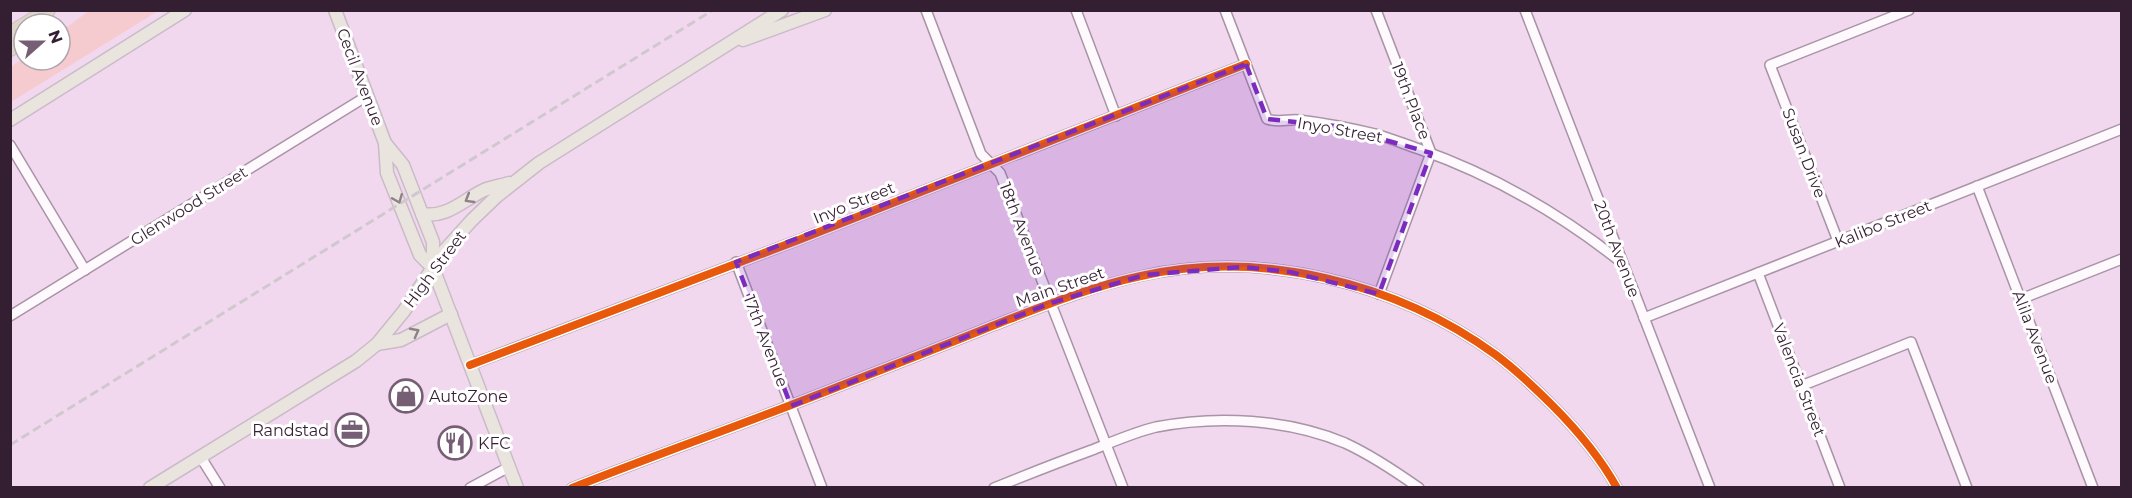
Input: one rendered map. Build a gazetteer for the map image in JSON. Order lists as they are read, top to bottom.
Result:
{
  "streets": {
    "main road": ["Cecil Avenue", "High Street"],
    "street": [
      "19th Place",
      "Inyo Street",
      "Susan Drive",
      "Glenwood Street",
      "Kalibo Street",
      "18th Avenue",
      "20th Avenue",
      "Main Street",
      "Alila Avenue",
      "17th Avenue",
      "Valencia Street"
    ]
  },
  "crossings": [
    ["Cecil Avenue", "Inyo Street"],
    ["Cecil Avenue", "Glenwood Street"],
    ["Cecil Avenue", "High Street"],
    ["19th Place", "Inyo Street"],
    ["19th Place", "Main Street"],
    ["Inyo Street", "18th Avenue"],
    ["Inyo Street", "20th Avenue"],
    ["Inyo Street", "17th Avenue"],
    ["Susan Drive", "Kalibo Street"],
    ["Kalibo Street", "20th Avenue"],
    ["Kalibo Street", "Alila Avenue"],
    ["Kalibo Street", "Valencia Street"],
    ["18th Avenue", "Main Street"],
    ["Main Street", "17th Avenue"]
  ],
  "places": {
    "shop": ["AutoZone"],
    "office": ["Randstad"],
    "restaurant": ["KFC"]
  },
  "north": "right"
}
